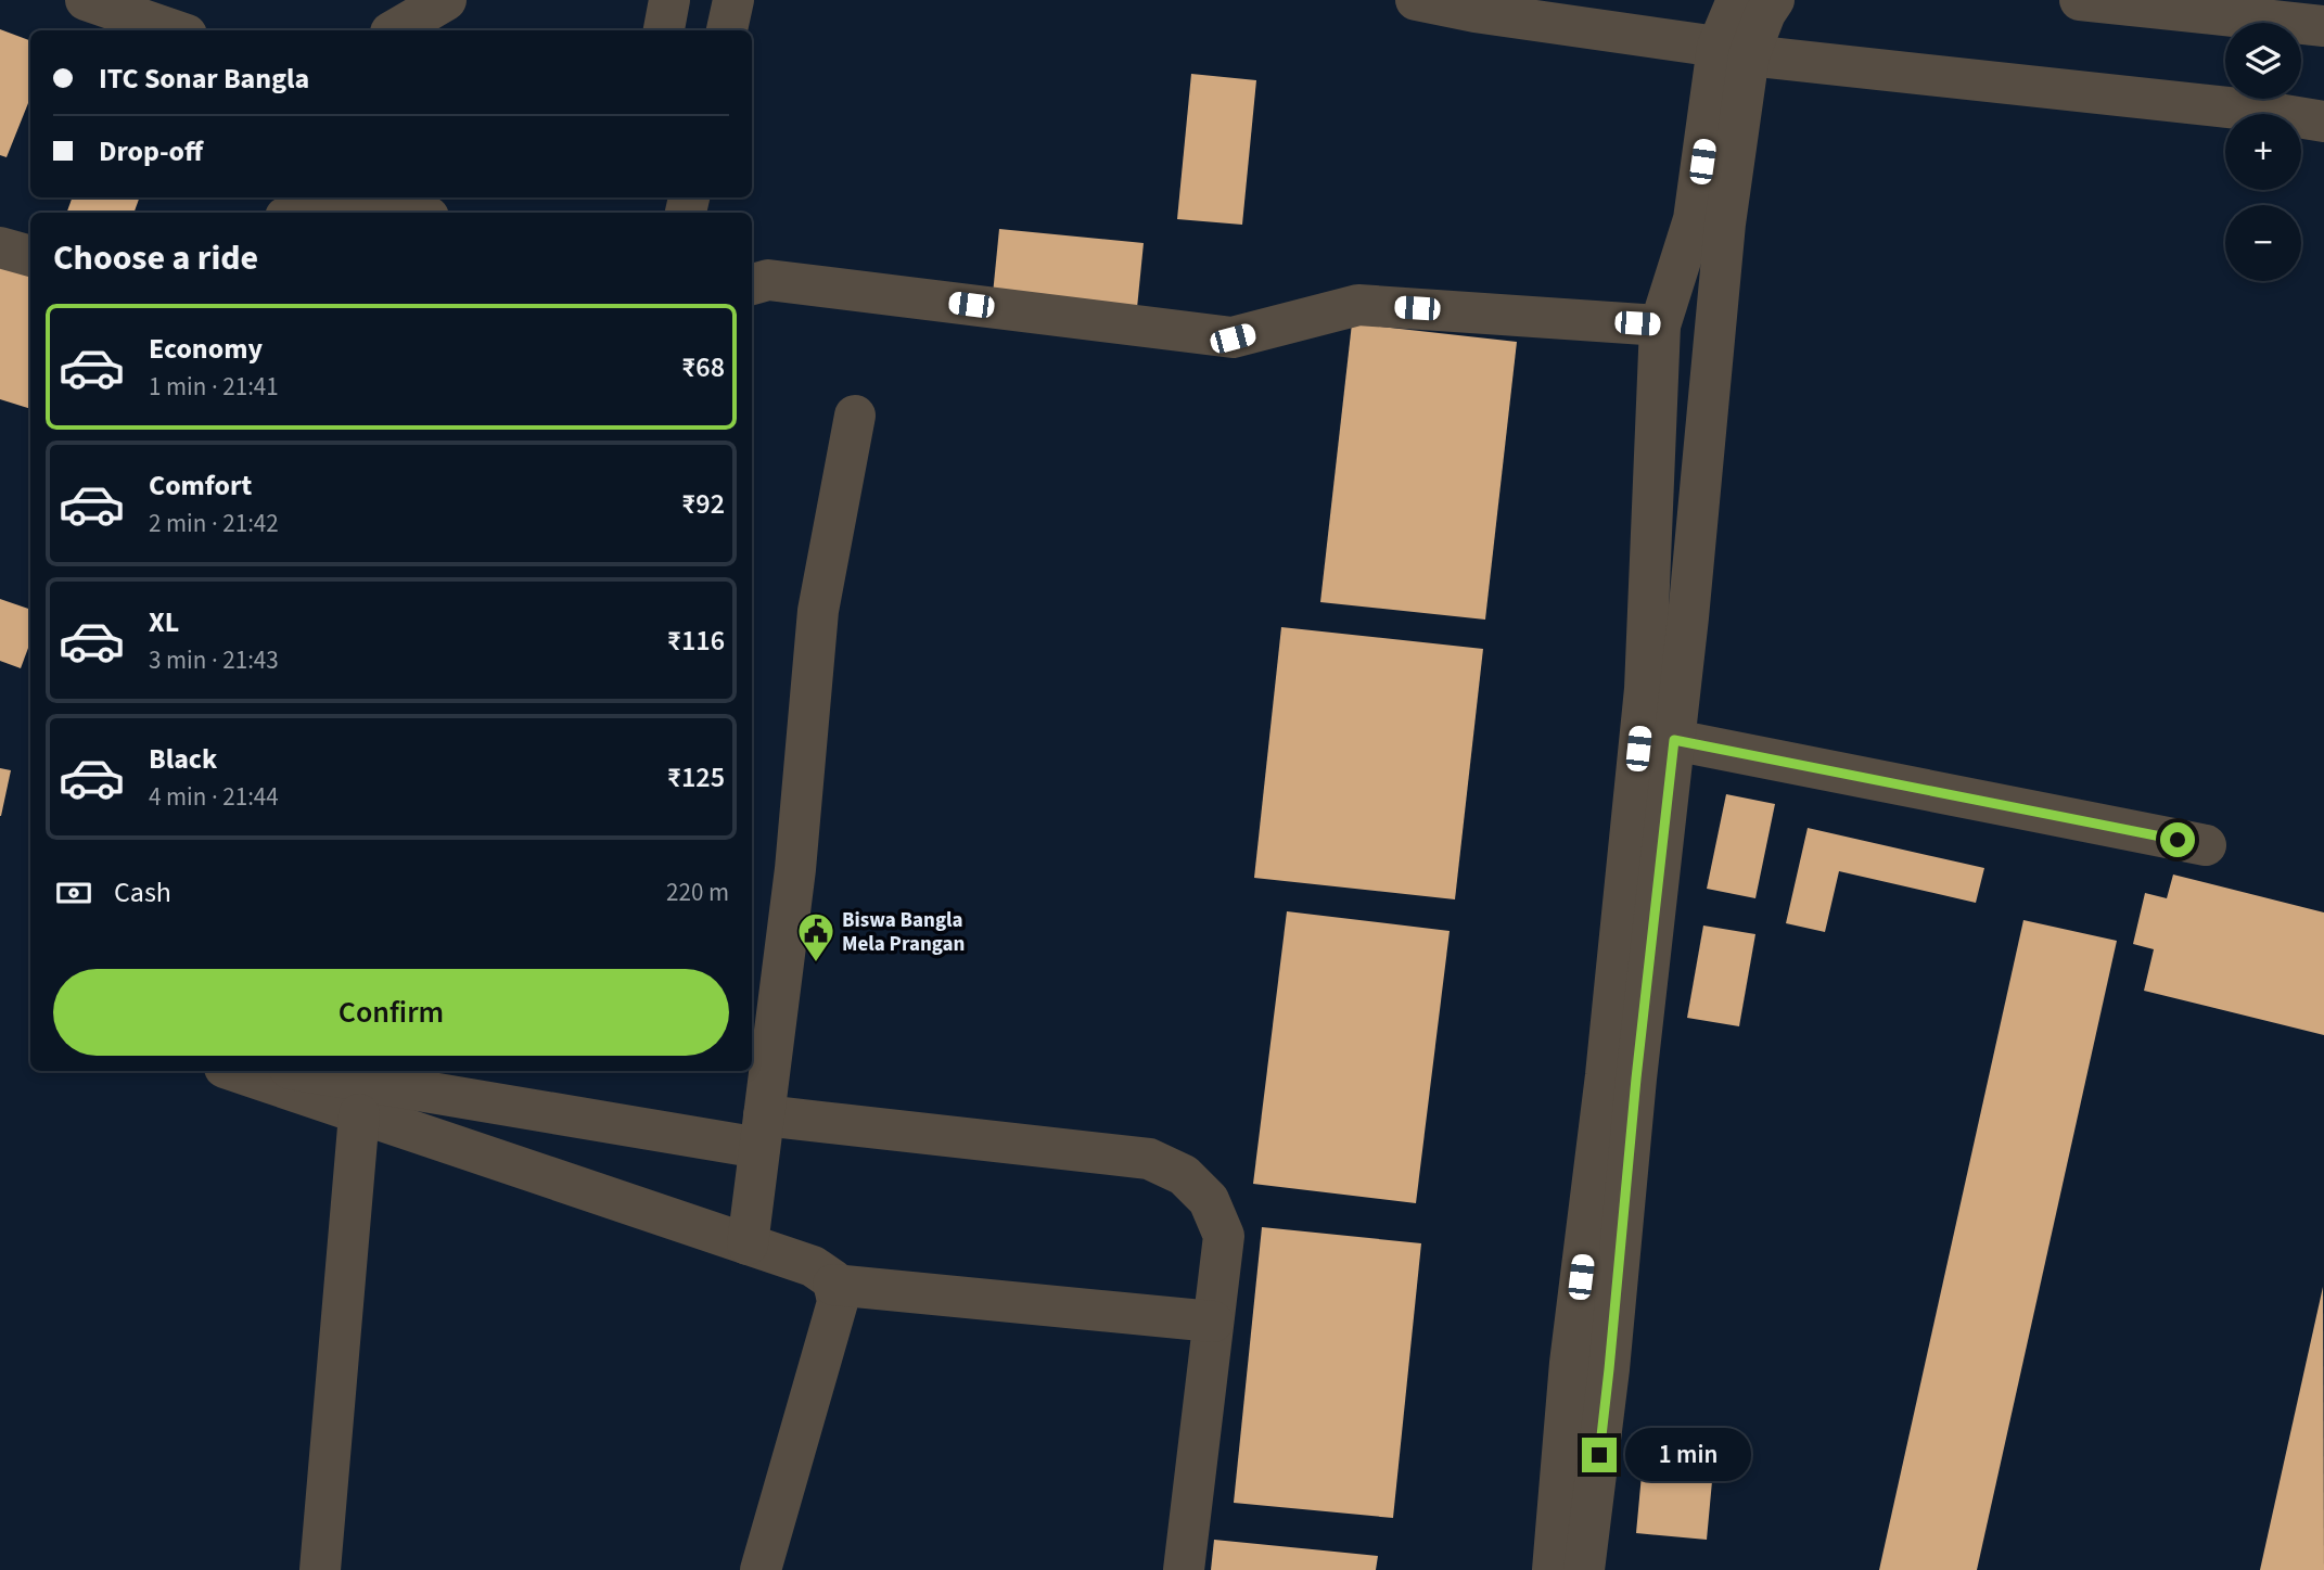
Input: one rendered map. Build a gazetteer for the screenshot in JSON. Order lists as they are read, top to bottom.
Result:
{
  "places": {
    "public building": ["Biswa Bangla Mela Prangan"]
  },
  "page": {
    "map_buttons": ["+", "−"],
    "banner": ["ITC Sonar Bangla", "Drop-off"],
    "heading": "Choose a ride",
    "list": [
      {
        "name": "Economy",
        "note": "1 min · 21:41",
        "value": "₹68"
      },
      {
        "name": "Comfort",
        "note": "2 min · 21:42",
        "value": "₹92"
      },
      {
        "name": "XL",
        "note": "3 min · 21:43",
        "value": "₹116"
      },
      {
        "name": "Black",
        "note": "4 min · 21:44",
        "value": "₹125"
      }
    ],
    "pay": ["Cash", "220 m"],
    "buttons": "Confirm",
    "bubble": "1 min"
  }
}
